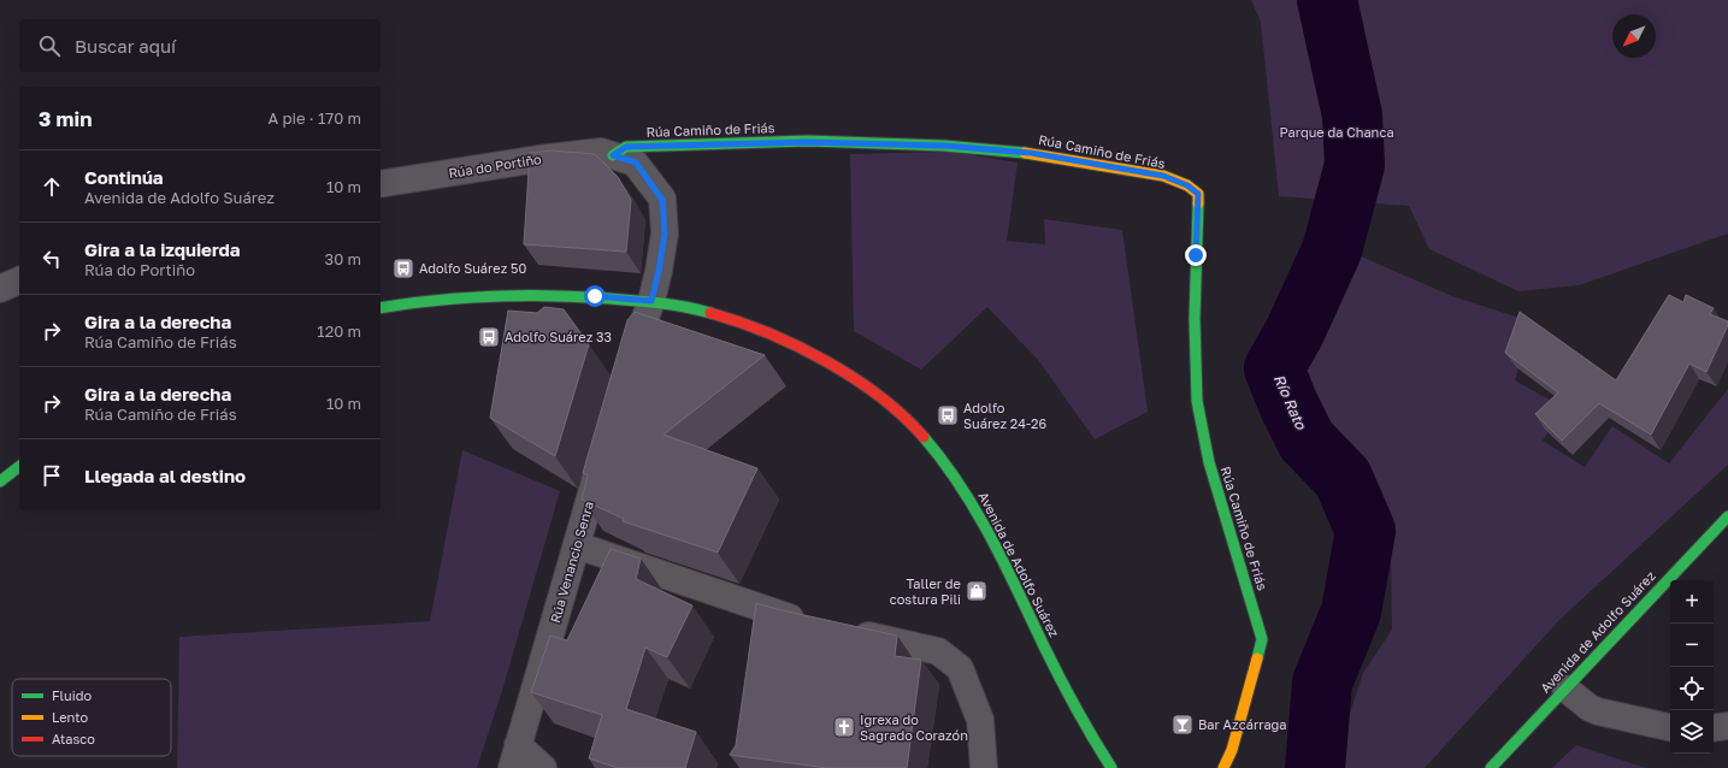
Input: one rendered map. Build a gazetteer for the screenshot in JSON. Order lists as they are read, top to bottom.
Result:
{
  "streets": {
    "street": [
      "Rúa Camiño de Friás",
      "Rúa do Portiño",
      "Rúa Venancio Senra",
      "Avenida de Adolfo Suárez"
    ]
  },
  "crossings": [
    ["Rúa Camiño de Friás", "Rúa do Portiño"],
    ["Rúa do Portiño", "Avenida de Adolfo Suárez"]
  ],
  "water": ["Río Rato"],
  "parks": ["Parque da Chanca"],
  "places": {
    "bus stop": ["Adolfo Suárez 50", "Adolfo Suárez 33", "Adolfo Suárez 24-26"],
    "shop": ["Taller de costura Pili"],
    "bar": ["Bar Azcárraga"],
    "church": ["Igrexa do Sagrado Corazón"]
  },
  "legend": ["Fluido", "Lento", "Atasco"],
  "north": "bottom left",
  "page": {
    "search": "Buscar aquí",
    "heading": ["3 min", "A pie · 170 m"],
    "list": [
      ["Continúa", "Avenida de Adolfo Suárez", "10 m"],
      ["Gira a la izquierda", "Rúa do Portiño", "30 m"],
      ["Gira a la derecha", "Rúa Camiño de Friás", "120 m"],
      ["Gira a la derecha", "Rúa Camiño de Friás", "10 m"],
      "Llegada al destino"
    ],
    "map_buttons": ["+", "−"]
  }
}
